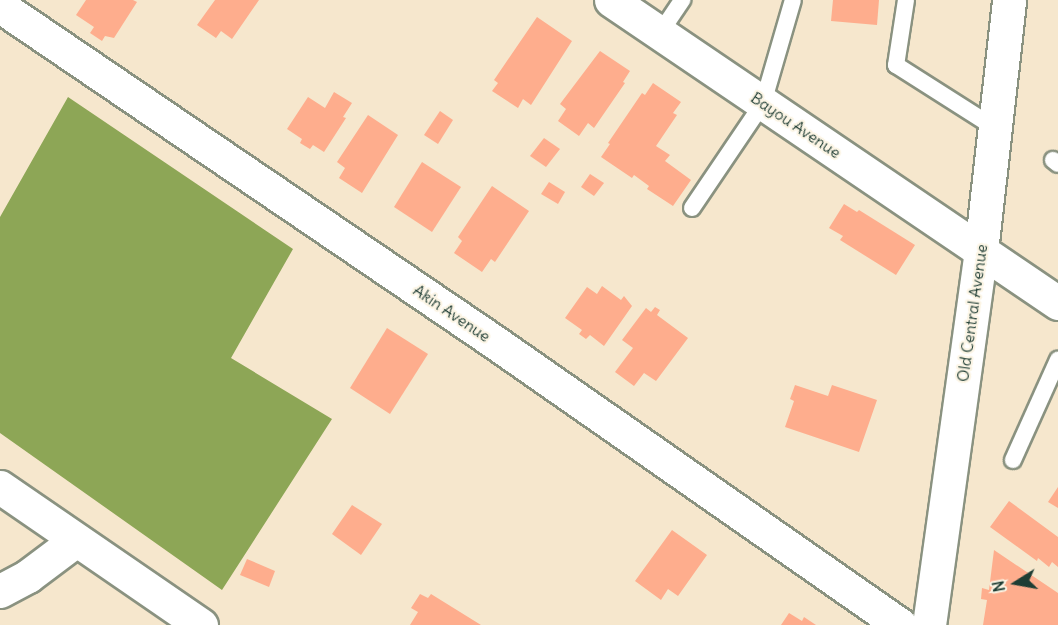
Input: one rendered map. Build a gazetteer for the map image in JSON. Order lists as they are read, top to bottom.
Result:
{
  "streets": {
    "street": ["Bayou Avenue", "Akin Avenue", "Old Central Avenue"]
  },
  "crossings": [
    ["Bayou Avenue", "Old Central Avenue"]
  ],
  "north": "left"
}
